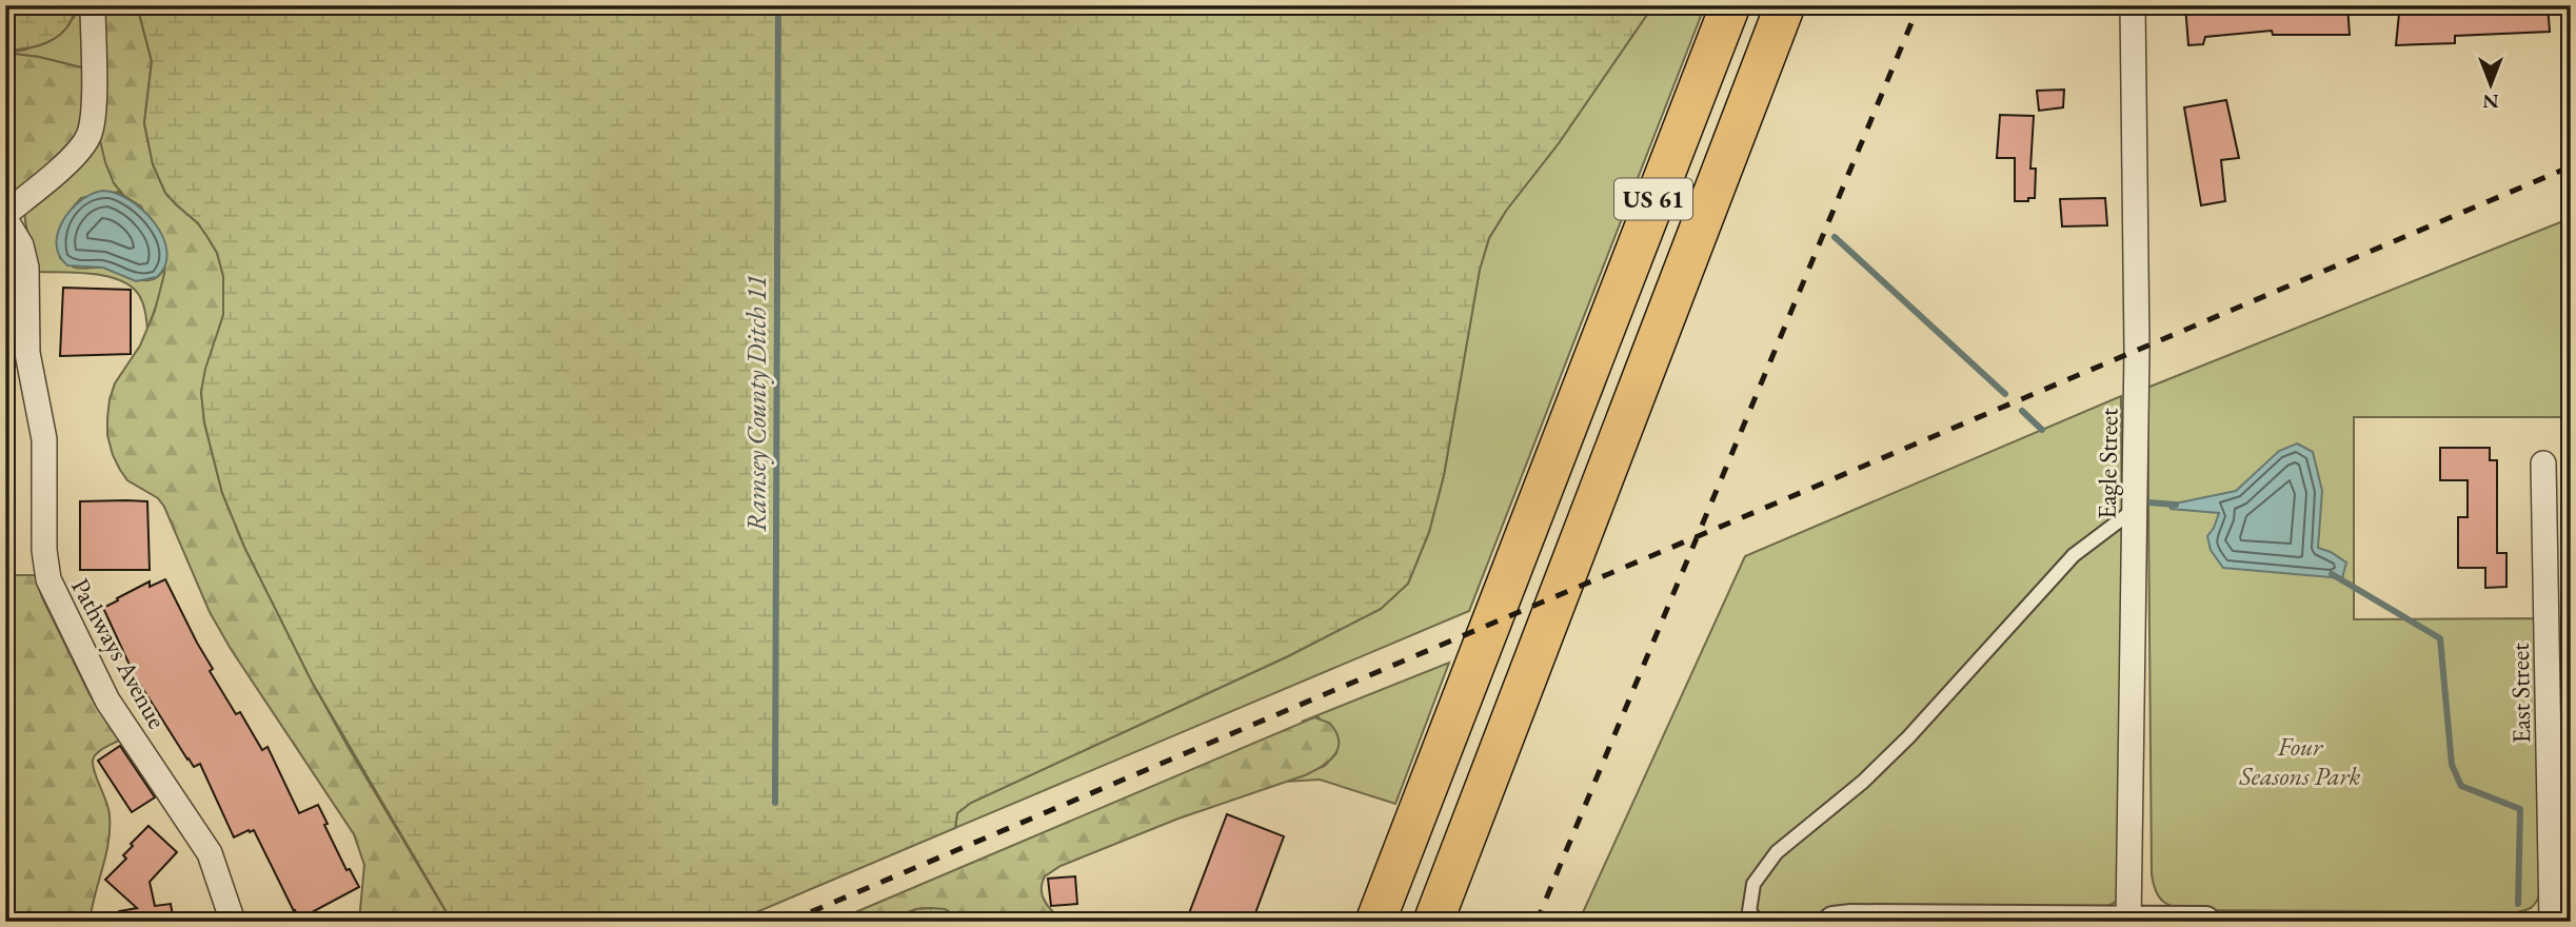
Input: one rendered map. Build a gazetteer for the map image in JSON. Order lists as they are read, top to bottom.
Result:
{
  "streets": {
    "main road": ["US 61"],
    "street": ["Eagle Street", "Pathways Avenue", "East Street"]
  },
  "water": ["Ramsey County Ditch 11"],
  "parks": ["Four Seasons Park"],
  "north": "bottom"
}
